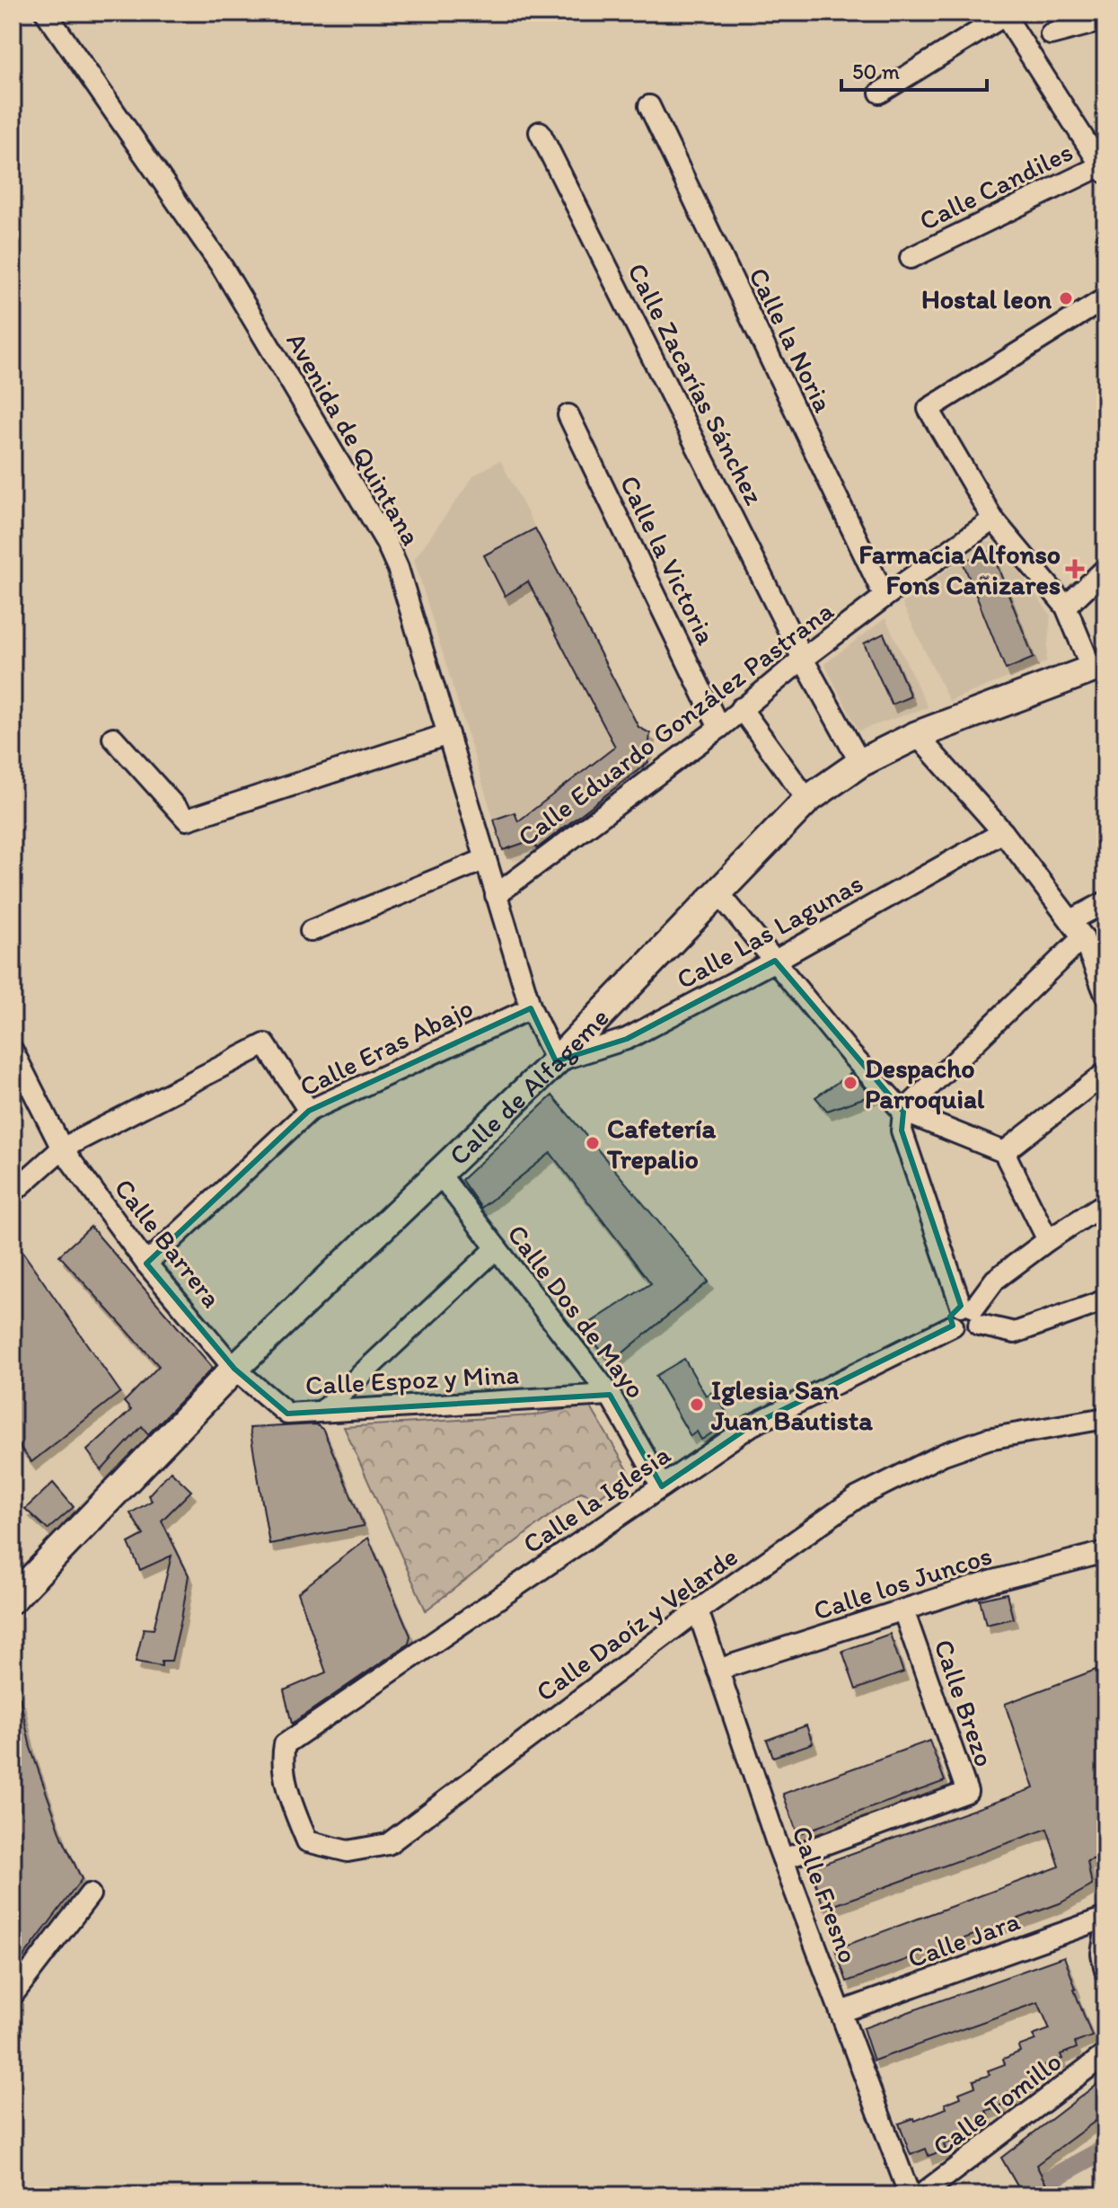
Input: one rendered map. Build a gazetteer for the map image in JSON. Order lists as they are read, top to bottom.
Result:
{
  "streets": {
    "street": [
      "Calle Candiles",
      "Calle la Noria",
      "Calle Zacarías Sánchez",
      "Avenida de Quintana",
      "Calle la Victoria",
      "Calle Eduardo González Pastrana",
      "Calle Las Lagunas",
      "Calle Eras Abajo",
      "Calle de Alfageme",
      "Calle Barrera",
      "Calle Dos de Mayo",
      "Calle Espoz y Mina",
      "Calle la Iglesia",
      "Calle los Juncos",
      "Calle Daoíz y Velarde",
      "Calle Brezo",
      "Calle Fresno",
      "Calle Jara",
      "Calle Tomillo"
    ]
  },
  "crossings": [
    ["Calle la Noria", "Calle Eduardo González Pastrana"],
    ["Calle Zacarías Sánchez", "Calle Eduardo González Pastrana"],
    ["Calle Zacarías Sánchez", "Calle de Alfageme"],
    ["Avenida de Quintana", "Calle Eduardo González Pastrana"],
    ["Avenida de Quintana", "Calle Las Lagunas"],
    ["Avenida de Quintana", "Calle Eras Abajo"],
    ["Avenida de Quintana", "Calle de Alfageme"],
    ["Calle la Victoria", "Calle Eduardo González Pastrana"],
    ["Calle Las Lagunas", "Calle de Alfageme"],
    ["Calle Eras Abajo", "Calle Barrera"],
    ["Calle de Alfageme", "Calle Barrera"],
    ["Calle de Alfageme", "Calle Dos de Mayo"],
    ["Calle de Alfageme", "Calle Espoz y Mina"],
    ["Calle Barrera", "Calle Espoz y Mina"],
    ["Calle Dos de Mayo", "Calle Espoz y Mina"],
    ["Calle Dos de Mayo", "Calle la Iglesia"],
    ["Calle la Iglesia", "Calle Daoíz y Velarde"],
    ["Calle los Juncos", "Calle Brezo"],
    ["Calle los Juncos", "Calle Fresno"],
    ["Calle Daoíz y Velarde", "Calle Fresno"],
    ["Calle Brezo", "Calle Fresno"],
    ["Calle Fresno", "Calle Jara"]
  ],
  "places": {
    "other": [
      "Hostal leon",
      "Despacho Parroquial",
      "Cafetería Trepalio",
      "Iglesia San Juan Bautista"
    ],
    "health": ["Farmacia Alfonso Fons Cañizares"]
  },
  "scale_bar": "50 m"
}
